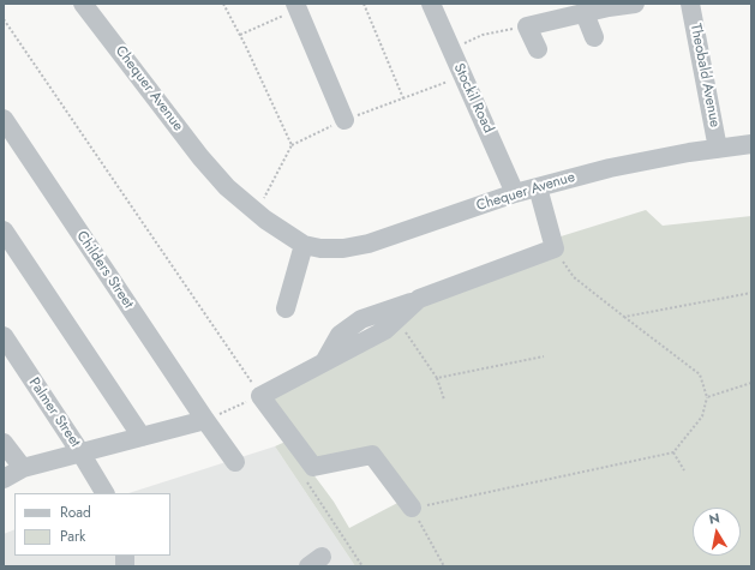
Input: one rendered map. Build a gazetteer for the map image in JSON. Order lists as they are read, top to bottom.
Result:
{
  "streets": {
    "street": [
      "Theobald Avenue",
      "Chequer Avenue",
      "Stockil Road",
      "Childers Street",
      "Palmer Street"
    ]
  },
  "crossings": [
    ["Theobald Avenue", "Chequer Avenue"],
    ["Chequer Avenue", "Stockil Road"]
  ],
  "legend": ["Road", "Park"],
  "north": "top"
}
